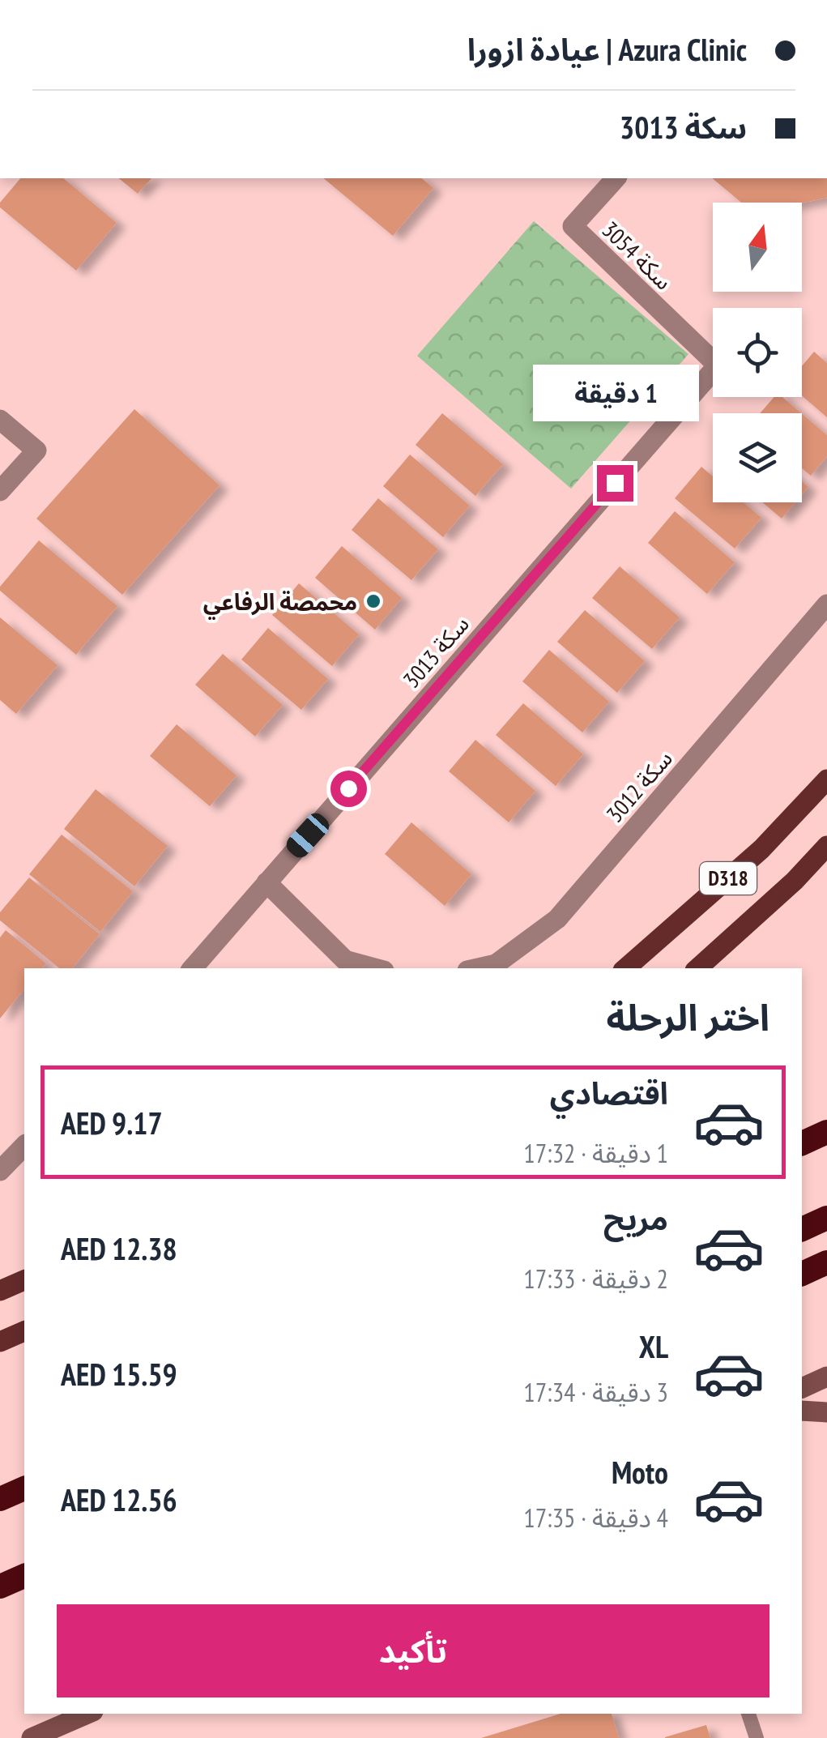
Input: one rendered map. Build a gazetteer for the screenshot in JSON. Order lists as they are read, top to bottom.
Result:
{
  "streets": {
    "main road": ["D318"],
    "street": ["سكة 3054", "سكة 3013", "سكة 3012"]
  },
  "places": ["محمصة الرفاعي"],
  "north": "top",
  "page": {
    "banner": ["Azura Clinic | عيادة ازورا", "سكة 3013"],
    "bubble": "1 دقيقة",
    "heading": "اختر الرحلة",
    "list": [
      {
        "name": "اقتصادي",
        "note": "1 دقيقة · 17:32",
        "value": "AED 9.17"
      },
      {
        "name": "مريح",
        "note": "2 دقيقة · 17:33",
        "value": "AED 12.38"
      },
      {
        "name": "XL",
        "note": "3 دقيقة · 17:34",
        "value": "AED 15.59"
      },
      {
        "name": "Moto",
        "note": "4 دقيقة · 17:35",
        "value": "AED 12.56"
      }
    ],
    "buttons": "تأكيد"
  }
}
